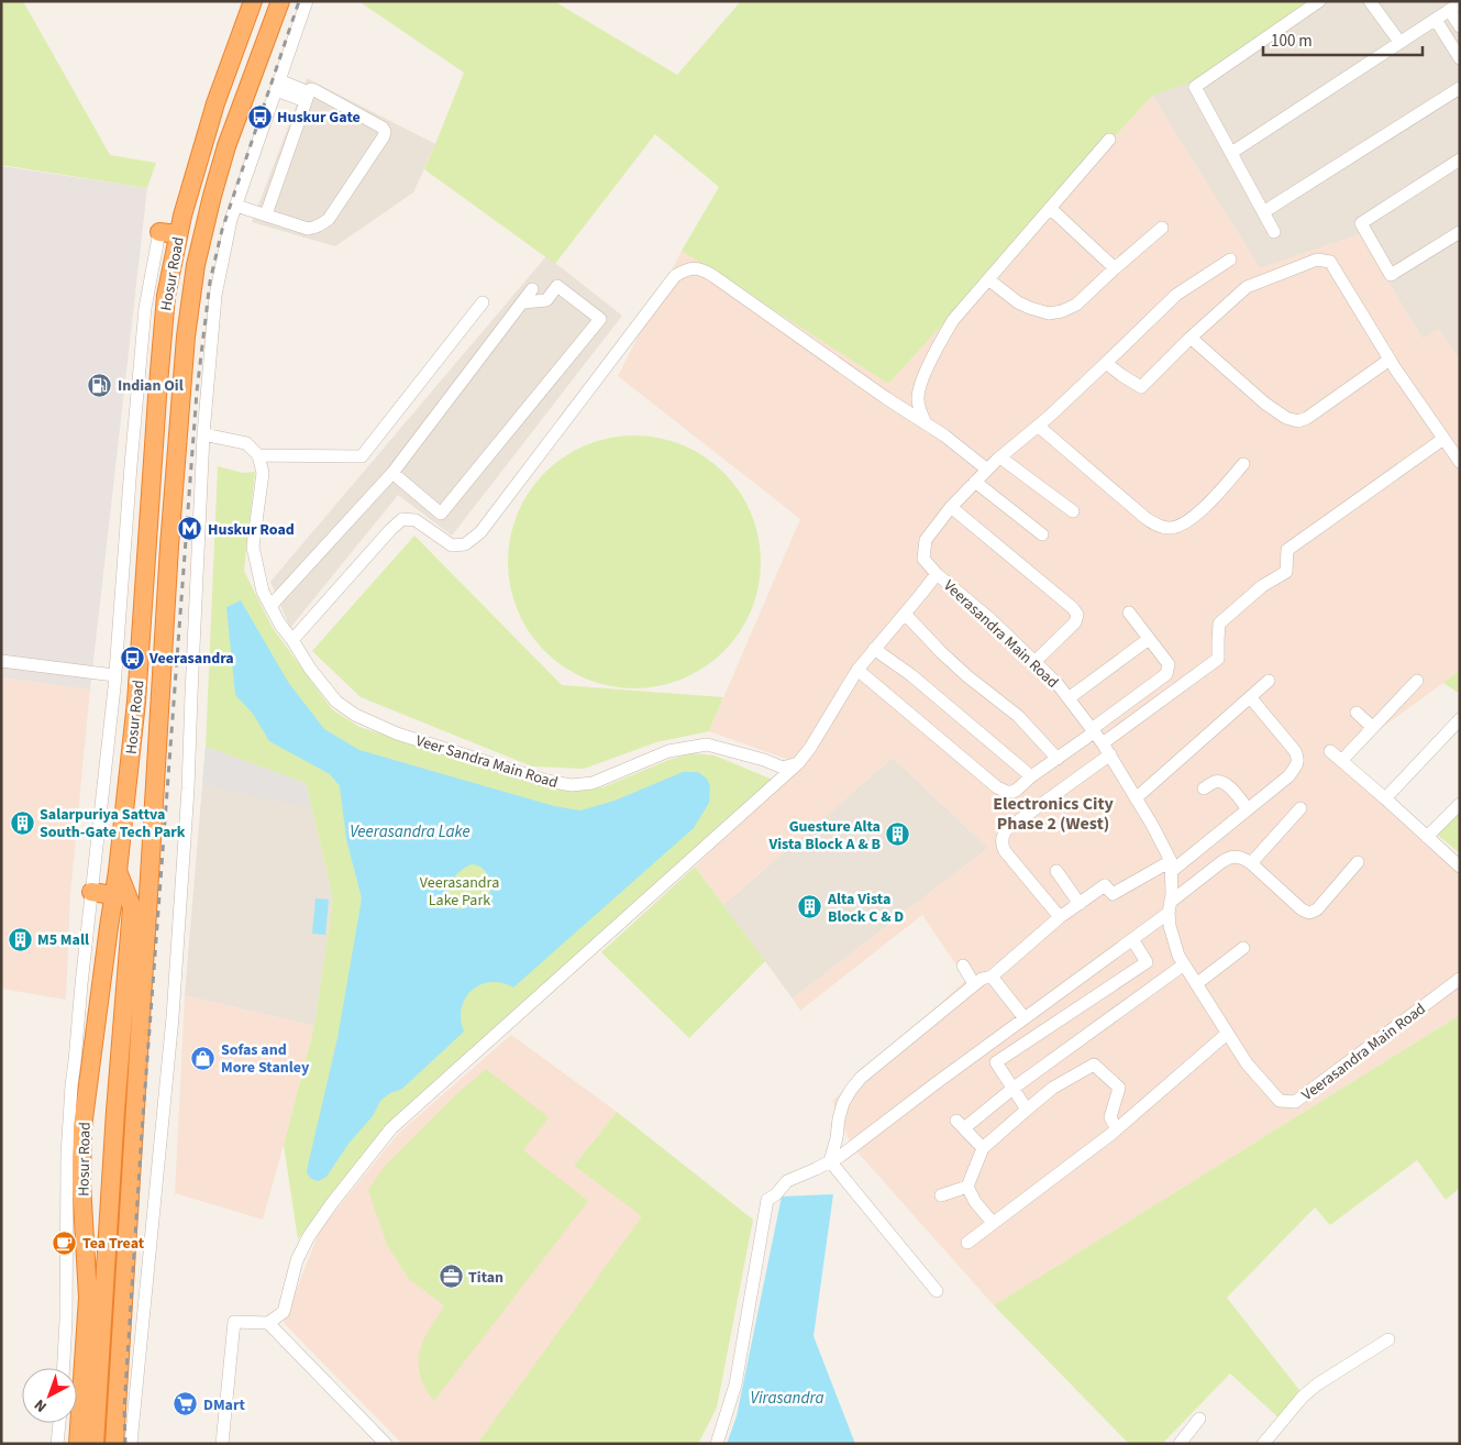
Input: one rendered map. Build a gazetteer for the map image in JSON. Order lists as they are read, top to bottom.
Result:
{
  "streets": {
    "highway": ["Hosur Road"],
    "street": ["Veerasandra Main Road", "Veer Sandra Main Road"]
  },
  "districts": ["Electronics City Phase 2 (West)"],
  "water": ["Veerasandra Lake", "Virasandra"],
  "parks": ["Veerasandra Lake Park"],
  "places": {
    "bus stop": ["Huskur Gate", "Veerasandra"],
    "fuel station": ["Indian Oil"],
    "metro station": ["Huskur Road"],
    "building": [
      "Salarpuriya Sattva South-Gate Tech Park",
      "Guesture Alta Vista Block A & B",
      "Alta Vista Block C & D",
      "M5 Mall"
    ],
    "shop": ["Sofas and More Stanley"],
    "cafe": ["Tea Treat"],
    "office": ["Titan"],
    "supermarket": ["DMart"]
  },
  "scale_bar": "100 m",
  "north": "bottom left"
}
